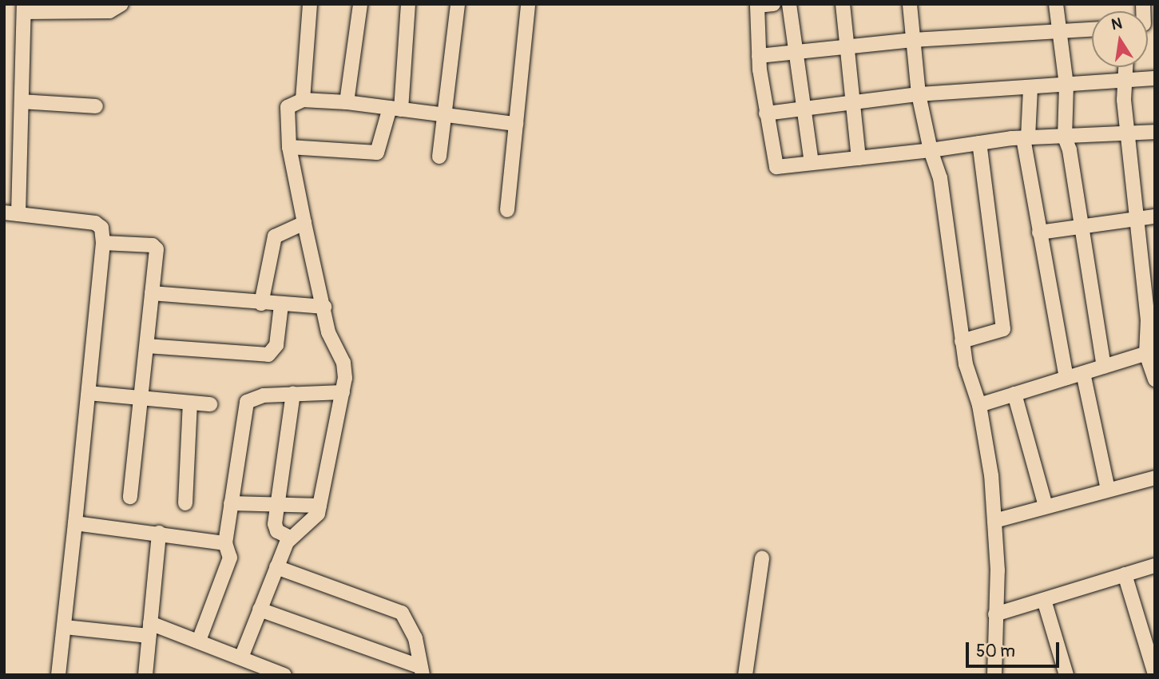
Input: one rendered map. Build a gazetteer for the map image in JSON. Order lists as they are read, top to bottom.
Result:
{
  "scale_bar": "50 m",
  "north": "top"
}
